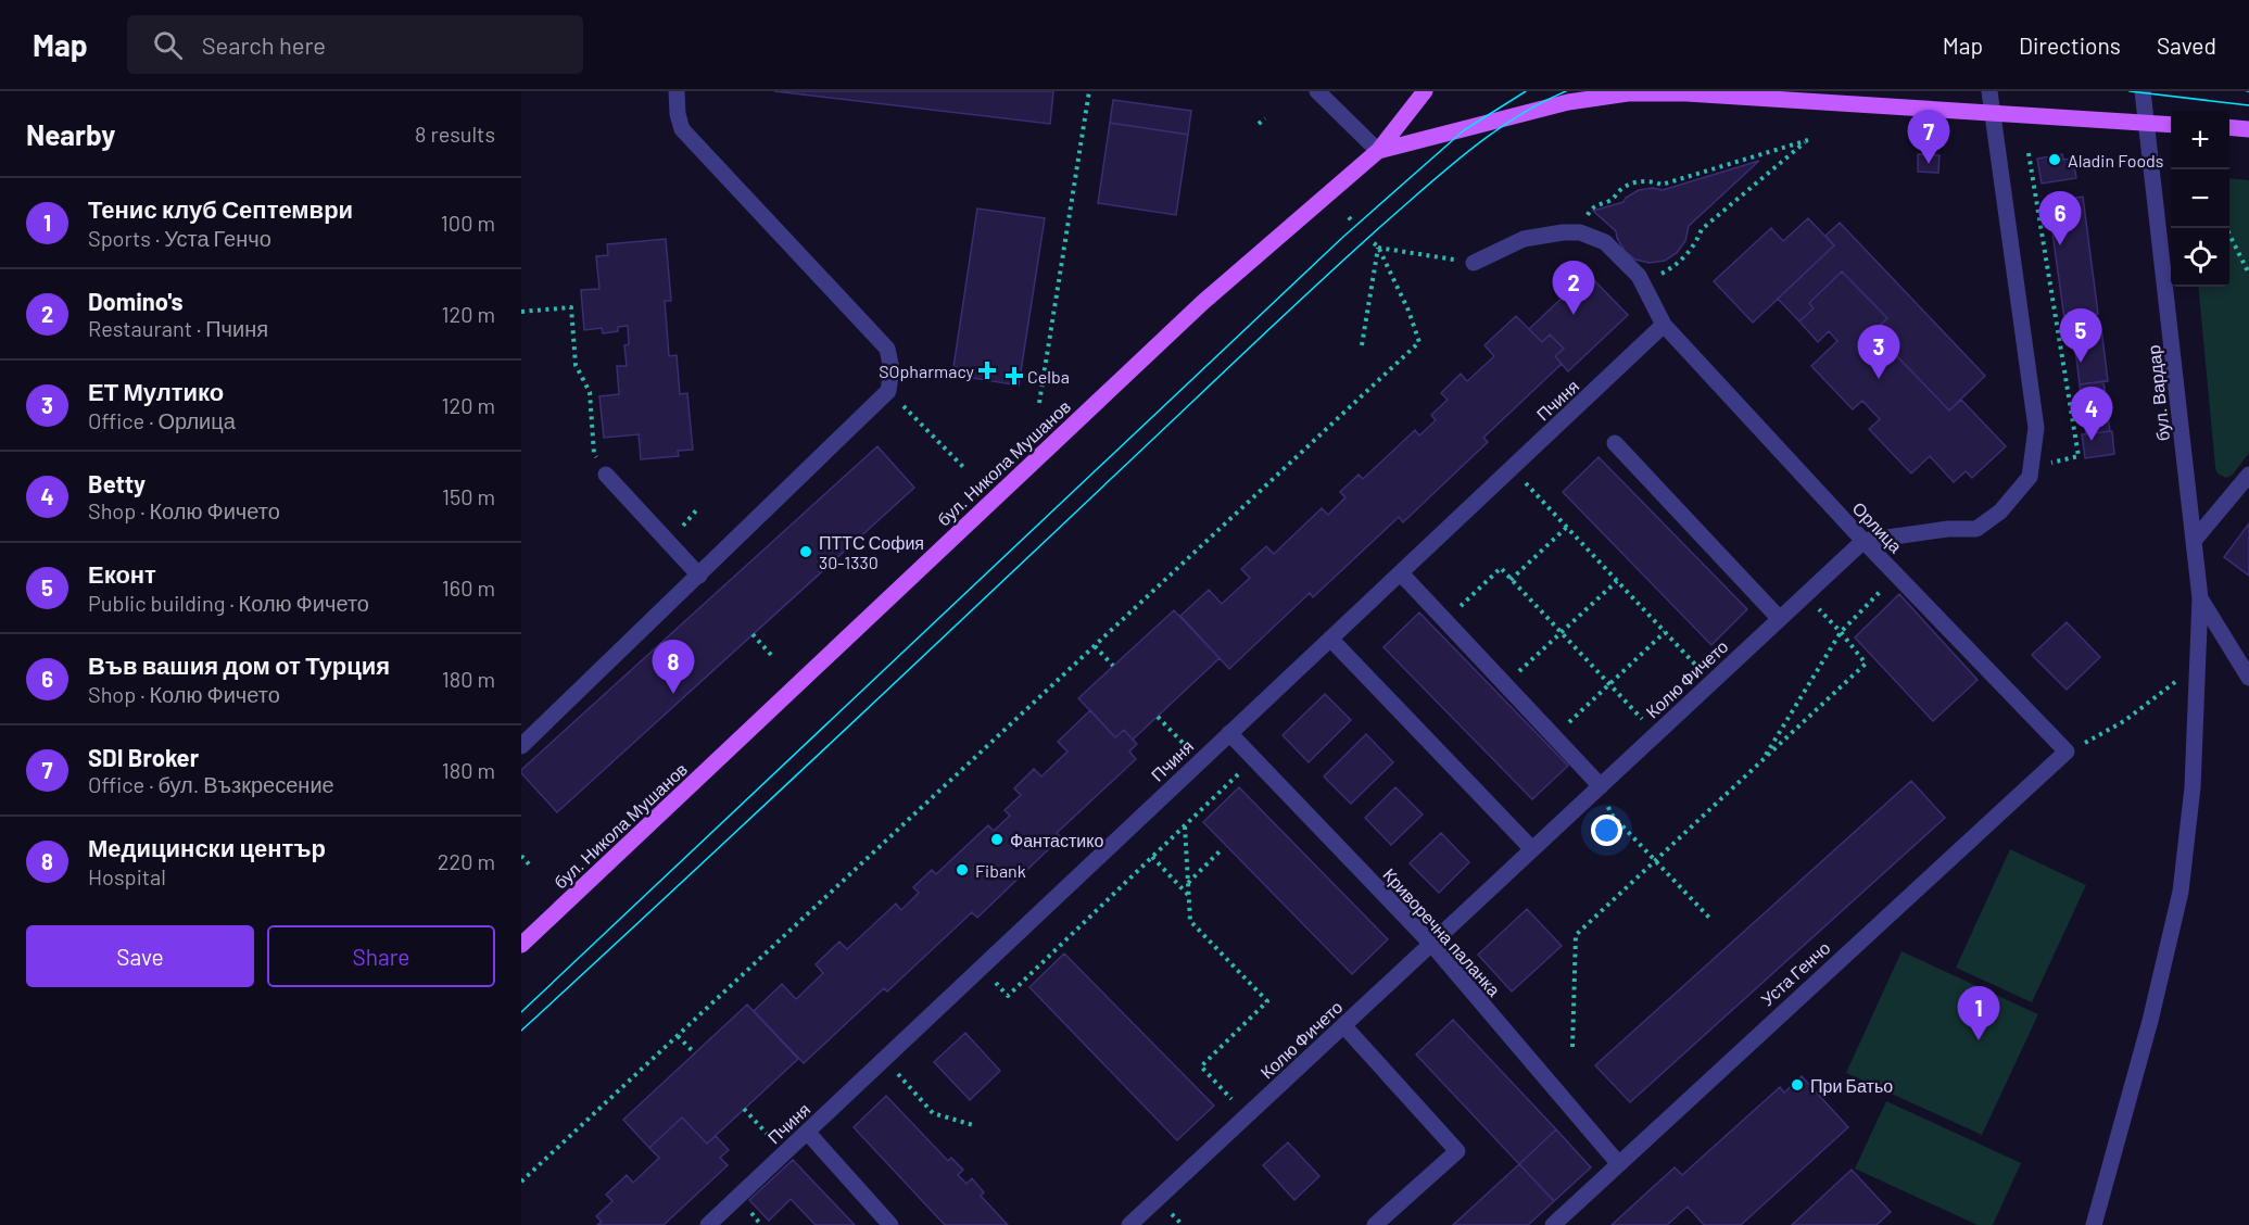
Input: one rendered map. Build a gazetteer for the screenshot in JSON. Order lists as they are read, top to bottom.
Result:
{
  "streets": {
    "main road": ["бул. Никола Мушанов"],
    "street": [
      "бул. Вардар",
      "Пчиня",
      "Орлица",
      "Колю Фичето",
      "Криворечна паланка",
      "Уста Генчо"
    ]
  },
  "crossings": [
    ["Пчиня", "Орлица"],
    ["Пчиня", "Криворечна паланка"],
    ["Орлица", "Колю Фичето"],
    ["Орлица", "Уста Генчо"],
    ["Колю Фичето", "Криворечна паланка"],
    ["Криворечна паланка", "Уста Генчо"]
  ],
  "places": {
    "other": [
      "Aladin Foods",
      "ПТТС София 30-1330",
      "Фантастико",
      "Fibank",
      "При Батьо"
    ],
    "health": ["SOpharmacy", "Celba"]
  },
  "page": {
    "header": "Map",
    "search": "Search here",
    "nav": ["Map", "Directions", "Saved"],
    "heading": ["Nearby", "8 results"],
    "pins": [
      "7",
      "6",
      "2",
      "5",
      "3",
      "4",
      "8",
      "1"
    ],
    "map_buttons": ["+", "−"],
    "list": [
      {
        "mark": "1",
        "name": "Тенис клуб Септември",
        "note": "Sports · Уста Генчо",
        "value": "100 m"
      },
      {
        "mark": "2",
        "name": "Domino's",
        "note": "Restaurant · Пчиня",
        "value": "120 m"
      },
      {
        "mark": "3",
        "name": "ЕТ Мултико",
        "note": "Office · Орлица",
        "value": "120 m"
      },
      {
        "mark": "4",
        "name": "Betty",
        "note": "Shop · Колю Фичето",
        "value": "150 m"
      },
      {
        "mark": "5",
        "name": "Еконт",
        "note": "Public building · Колю Фичето",
        "value": "160 m"
      },
      {
        "mark": "6",
        "name": "Във вашия дом от Турция",
        "note": "Shop · Колю Фичето",
        "value": "180 m"
      },
      {
        "mark": "7",
        "name": "SDI Broker",
        "note": "Office · бул. Възкресение",
        "value": "180 m"
      },
      {
        "mark": "8",
        "name": "Медицински център",
        "note": "Hospital",
        "value": "220 m"
      }
    ],
    "buttons": ["Save", "Share"]
  }
}
